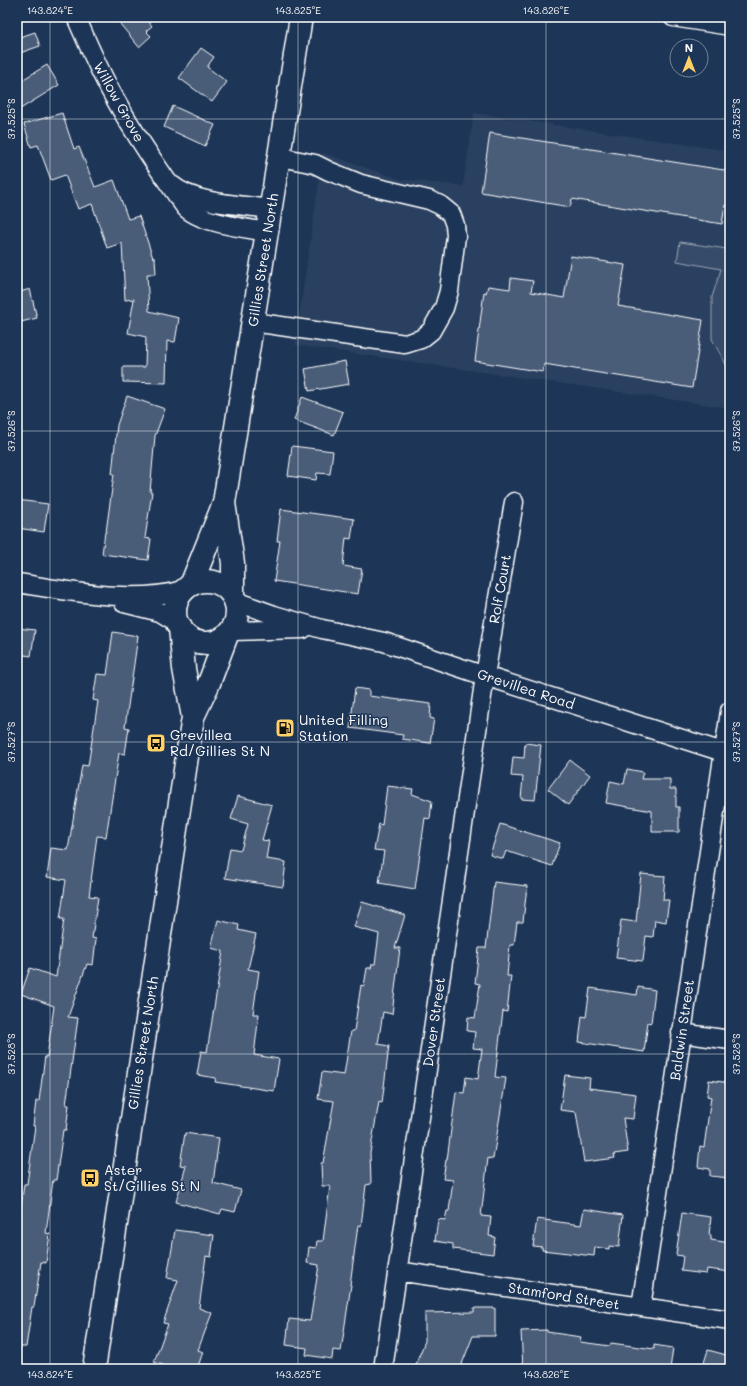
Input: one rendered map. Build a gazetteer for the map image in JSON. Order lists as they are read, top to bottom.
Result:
{
  "streets": {
    "main road": ["Gillies Street North"],
    "street": [
      "Willow Grove",
      "Rolf Court",
      "Grevillea Road",
      "Dover Street",
      "Baldwin Street",
      "Stamford Street"
    ]
  },
  "crossings": [
    ["Willow Grove", "Gillies Street North"],
    ["Gillies Street North", "Grevillea Road"],
    ["Rolf Court", "Grevillea Road"],
    ["Rolf Court", "Dover Street"],
    ["Grevillea Road", "Dover Street"],
    ["Grevillea Road", "Baldwin Street"],
    ["Dover Street", "Stamford Street"],
    ["Baldwin Street", "Stamford Street"]
  ],
  "places": {
    "fuel station": ["United Filling Station"],
    "bus stop": ["Grevillea Rd/Gillies St N", "Aster St/Gillies St N"]
  },
  "north": "top",
  "coordinates": [
    "143.824°E",
    "143.825°E",
    "143.826°E",
    "37.525°S",
    "37.526°S",
    "37.527°S",
    "37.528°S"
  ]
}
